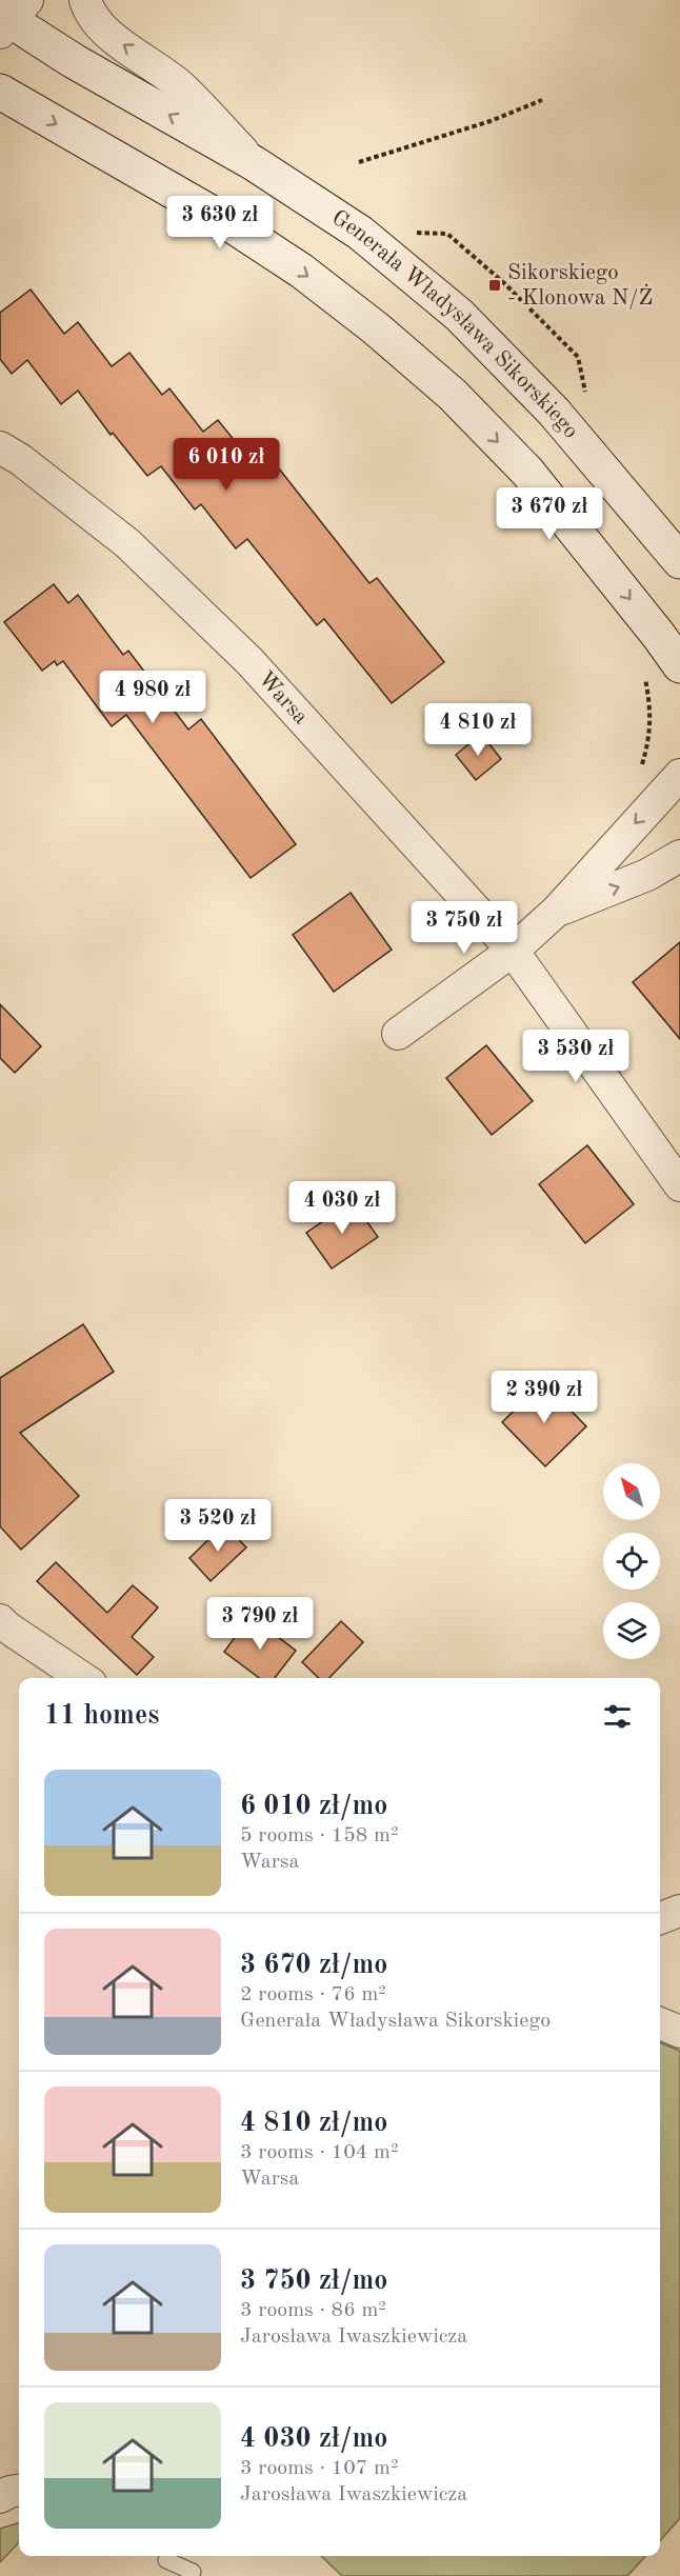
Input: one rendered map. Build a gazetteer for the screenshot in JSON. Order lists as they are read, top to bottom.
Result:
{
  "streets": {
    "street": ["Generała Władysława Sikorskiego", "Warsa"]
  },
  "places": {
    "transit": ["Sikorskiego - Klonowa N/Ż"]
  },
  "north": "top left",
  "page": {
    "price": [
      "3 630 zł",
      "6 010 zł",
      "3 670 zł",
      "4 980 zł",
      "4 810 zł",
      "3 750 zł",
      "3 530 zł",
      "4 030 zł",
      "2 390 zł",
      "3 520 zł",
      "3 790 zł"
    ],
    "heading": "11 homes",
    "list": [
      {
        "name": "6 010 zł/mo",
        "note": "5 rooms · 158 m² · Warsa"
      },
      {
        "name": "3 670 zł/mo",
        "note": "2 rooms · 76 m² · Generała Władysława Sikorskiego"
      },
      {
        "name": "4 810 zł/mo",
        "note": "3 rooms · 104 m² · Warsa"
      },
      {
        "name": "3 750 zł/mo",
        "note": "3 rooms · 86 m² · Jarosława Iwaszkiewicza"
      },
      {
        "name": "4 030 zł/mo",
        "note": "3 rooms · 107 m² · Jarosława Iwaszkiewicza"
      }
    ]
  }
}
